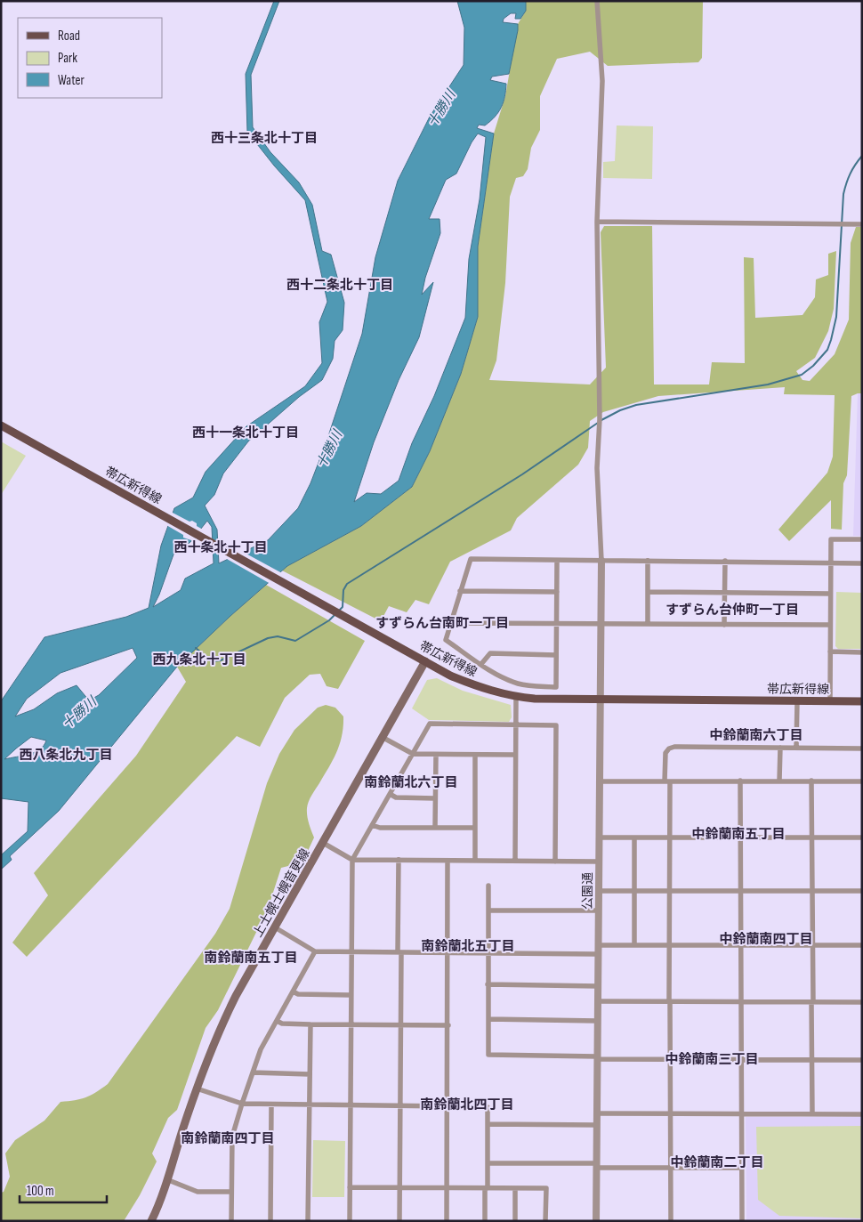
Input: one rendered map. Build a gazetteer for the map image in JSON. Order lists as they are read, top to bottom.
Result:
{
  "streets": {
    "main road": ["帯広新得線", "上士幌士幌音更線"],
    "street": ["公園通"]
  },
  "crossings": [
    ["帯広新得線", "公園通"],
    ["帯広新得線", "上士幌士幌音更線"]
  ],
  "districts": [
    "西十三条北十丁目",
    "西十二条北十丁目",
    "西十一条北十丁目",
    "西十条北十丁目",
    "すずらん台仲町一丁目",
    "すずらん台南町一丁目",
    "西九条北十丁目",
    "中鈴蘭南六丁目",
    "西八条北九丁目",
    "南鈴蘭北六丁目",
    "中鈴蘭南五丁目",
    "中鈴蘭南四丁目",
    "南鈴蘭北五丁目",
    "南鈴蘭南五丁目",
    "中鈴蘭南三丁目",
    "南鈴蘭北四丁目",
    "南鈴蘭南四丁目",
    "中鈴蘭南二丁目"
  ],
  "water": ["十勝川"],
  "legend": ["Road", "Park", "Water"],
  "scale_bar": "100 m"
}
